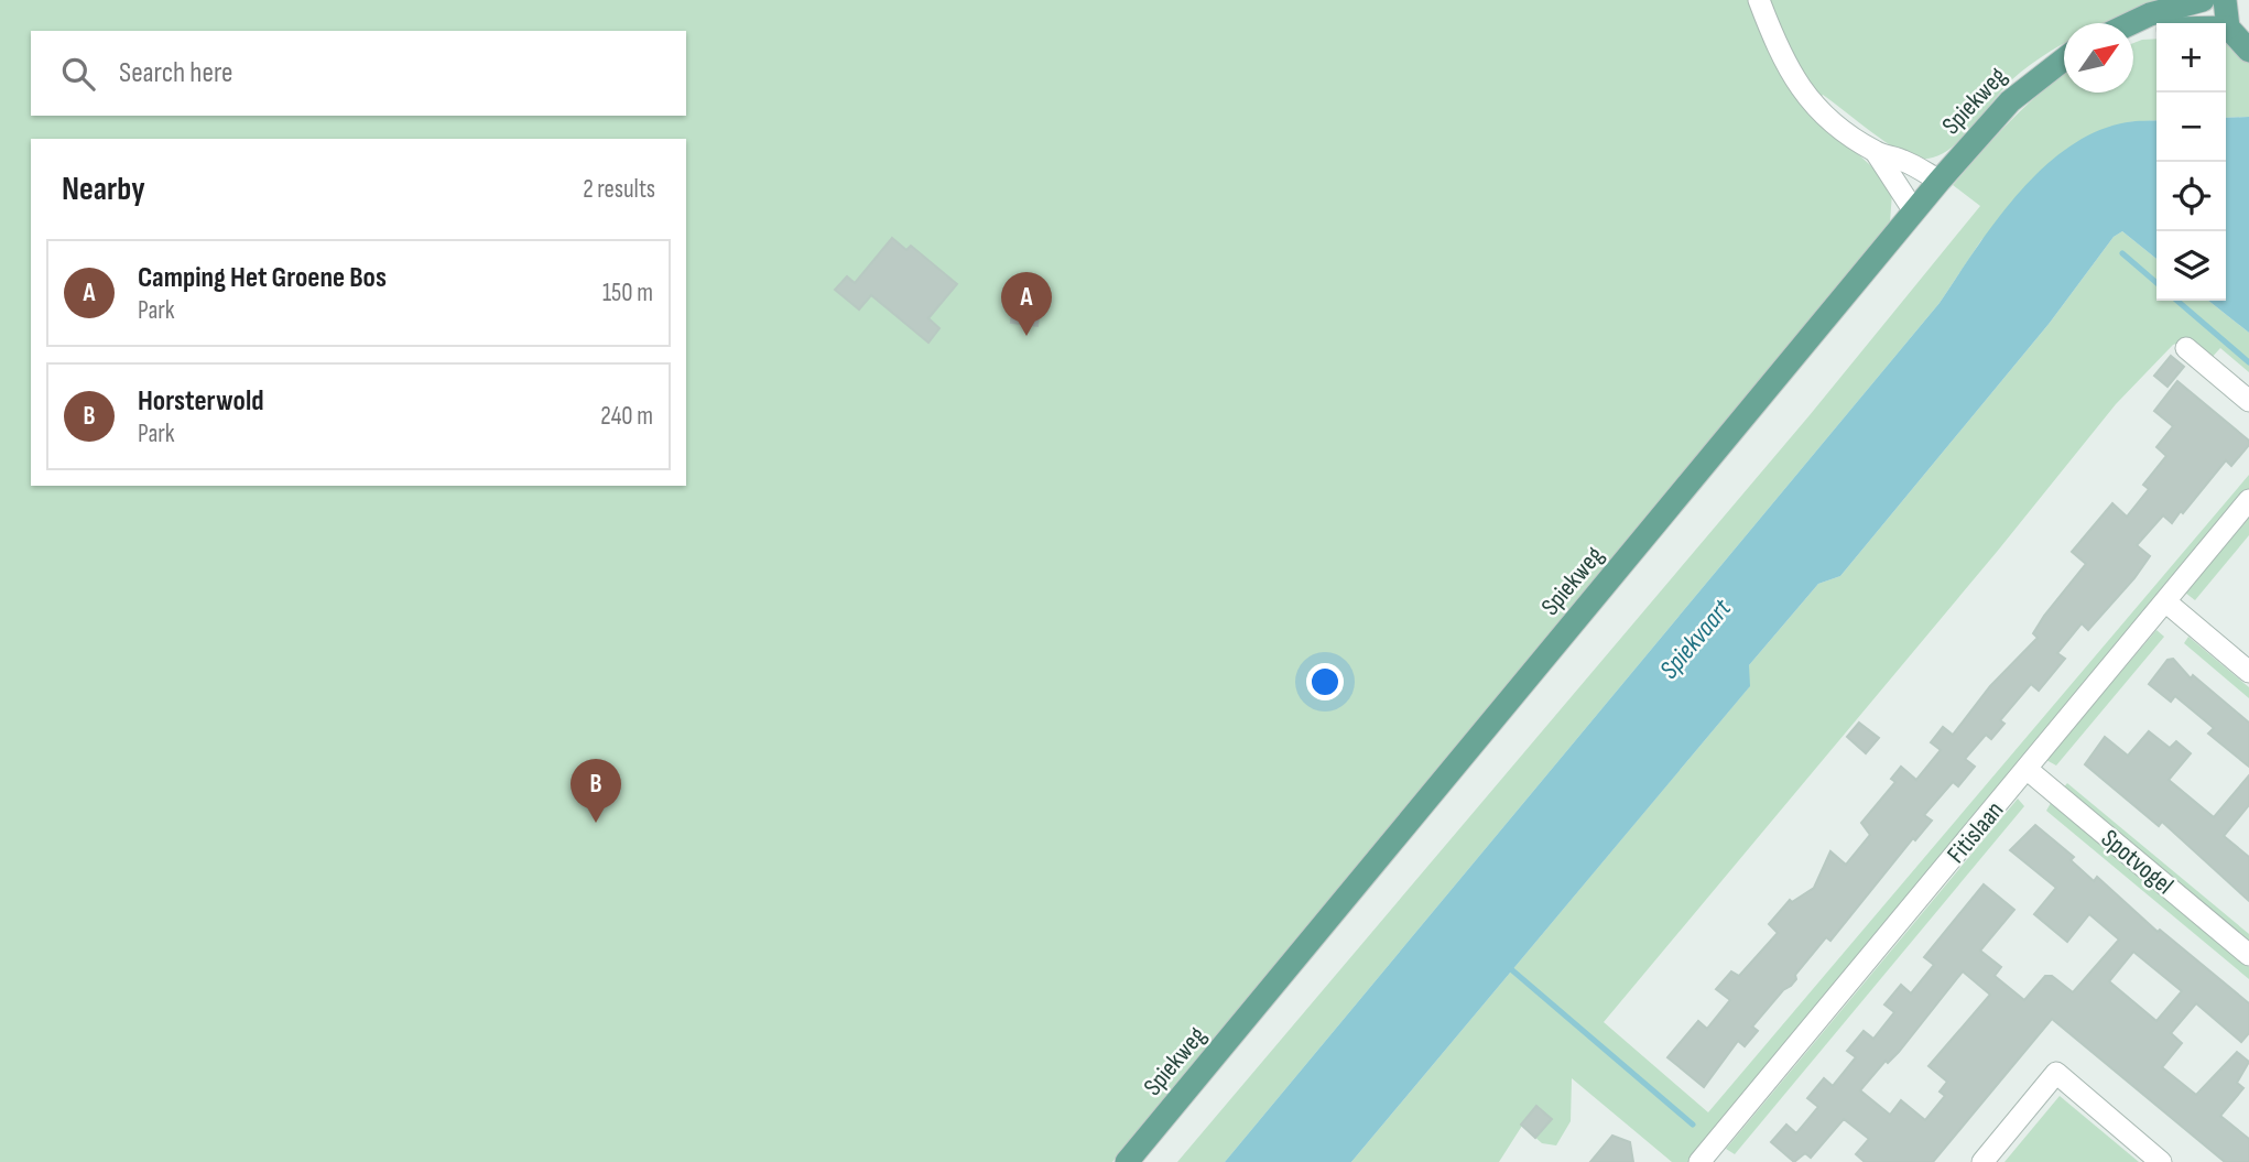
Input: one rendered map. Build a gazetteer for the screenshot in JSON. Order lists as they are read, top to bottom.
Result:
{
  "streets": {
    "main road": ["Spiekweg"],
    "street": ["Fitislaan", "Spotvogel"]
  },
  "crossings": [
    ["Fitislaan", "Spotvogel"]
  ],
  "water": ["Spiekvaart"],
  "north": "top right",
  "page": {
    "map_buttons": ["+", "−"],
    "search": "Search here",
    "heading": ["Nearby", "2 results"],
    "list": [
      {
        "mark": "A",
        "name": "Camping Het Groene Bos",
        "note": "Park",
        "value": "150 m"
      },
      {
        "mark": "B",
        "name": "Horsterwold",
        "note": "Park",
        "value": "240 m"
      }
    ],
    "pins": ["A", "B"]
  }
}
